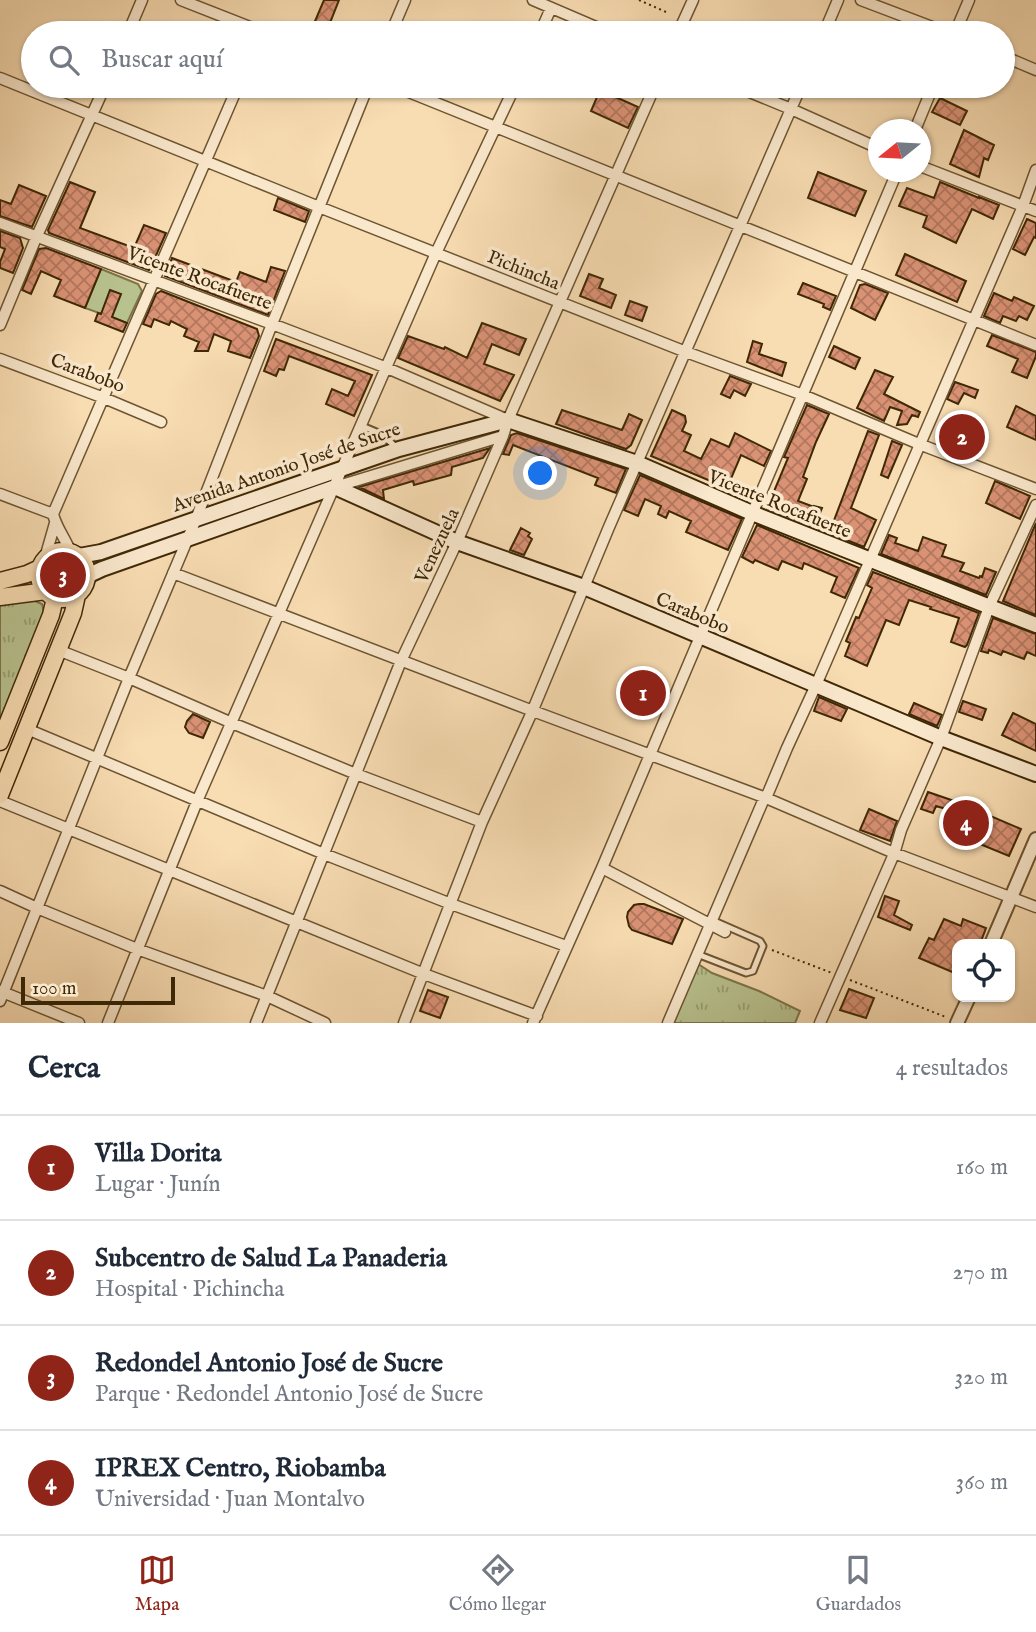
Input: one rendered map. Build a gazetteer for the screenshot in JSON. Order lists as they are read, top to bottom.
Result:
{
  "streets": {
    "main road": ["Vicente Rocafuerte", "Carabobo", "Avenida Antonio José de Sucre"],
    "street": ["Pichincha", "Venezuela"]
  },
  "crossings": [
    ["Pichincha", "Venezuela"],
    ["Vicente Rocafuerte", "Avenida Antonio José de Sucre"],
    ["Vicente Rocafuerte", "Venezuela"],
    ["Carabobo", "Avenida Antonio José de Sucre"],
    ["Carabobo", "Venezuela"],
    ["Avenida Antonio José de Sucre", "Venezuela"]
  ],
  "scale_bar": "100 m",
  "north": "left",
  "page": {
    "search": "Buscar aquí",
    "pins": [
      "2",
      "3",
      "1",
      "4"
    ],
    "scale": "100 m",
    "heading": ["Cerca", "4 resultados"],
    "list": [
      {
        "mark": "1",
        "name": "Villa Dorita",
        "note": "Lugar · Junín",
        "value": "160 m"
      },
      {
        "mark": "2",
        "name": "Subcentro de Salud La Panaderia",
        "note": "Hospital · Pichincha",
        "value": "270 m"
      },
      {
        "mark": "3",
        "name": "Redondel Antonio José de Sucre",
        "note": "Parque · Redondel Antonio José de Sucre",
        "value": "320 m"
      },
      {
        "mark": "4",
        "name": "IPREX Centro, Riobamba",
        "note": "Universidad · Juan Montalvo",
        "value": "360 m"
      }
    ],
    "nav": ["Mapa", "Cómo llegar", "Guardados"]
  }
}
